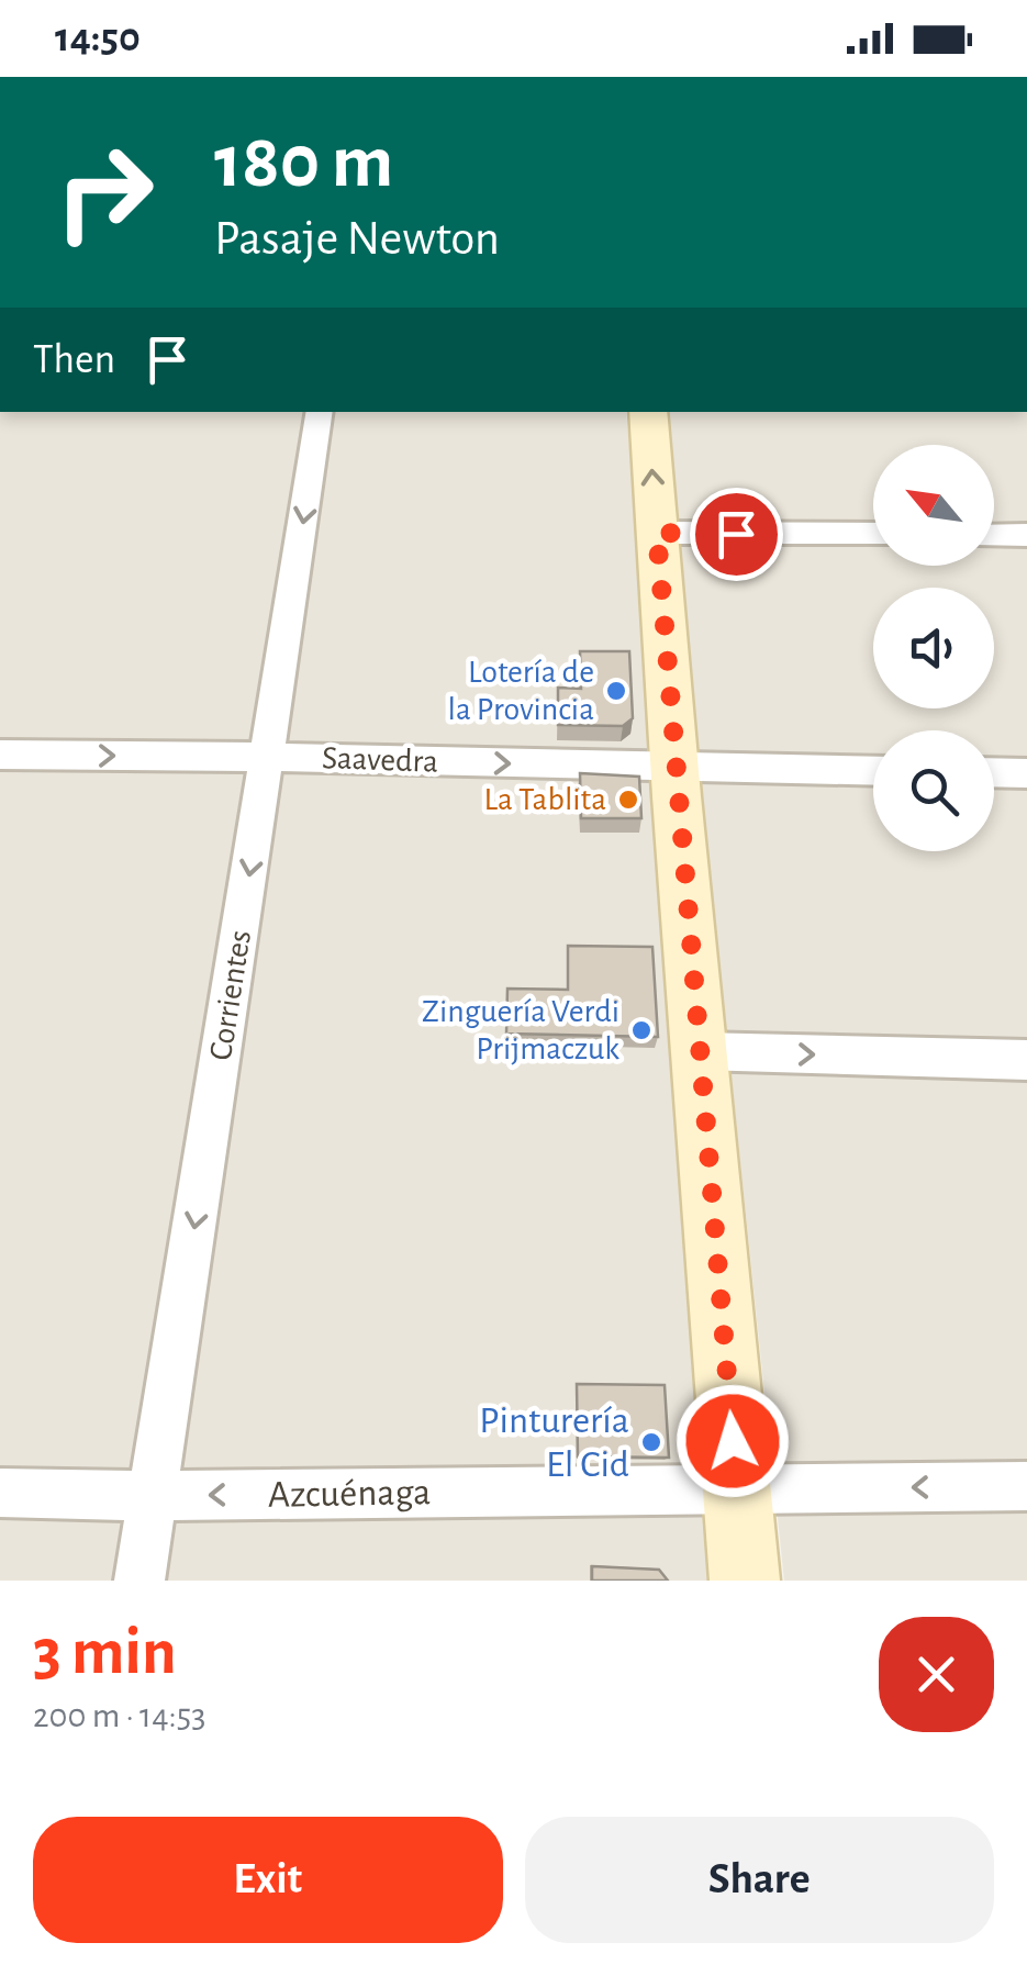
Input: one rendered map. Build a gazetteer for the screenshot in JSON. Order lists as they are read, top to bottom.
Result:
{
  "streets": {
    "street": ["Saavedra", "Corrientes", "Azcuénaga"]
  },
  "crossings": [
    ["Saavedra", "Corrientes"],
    ["Corrientes", "Azcuénaga"]
  ],
  "one_way": ["Saavedra", "Corrientes", "Azcuénaga"],
  "places": [
    "Lotería de la Provincia",
    "La Tablita",
    "Zinguería Verdi Prijmaczuk",
    "Pinturería El Cid"
  ],
  "north": "top left",
  "page": {
    "status": "14:50",
    "turn": ["180 m", "Pasaje Newton"],
    "then": "Then",
    "heading": ["3 min", "200 m · 14:53"],
    "buttons": ["Exit", "Share"]
  }
}
